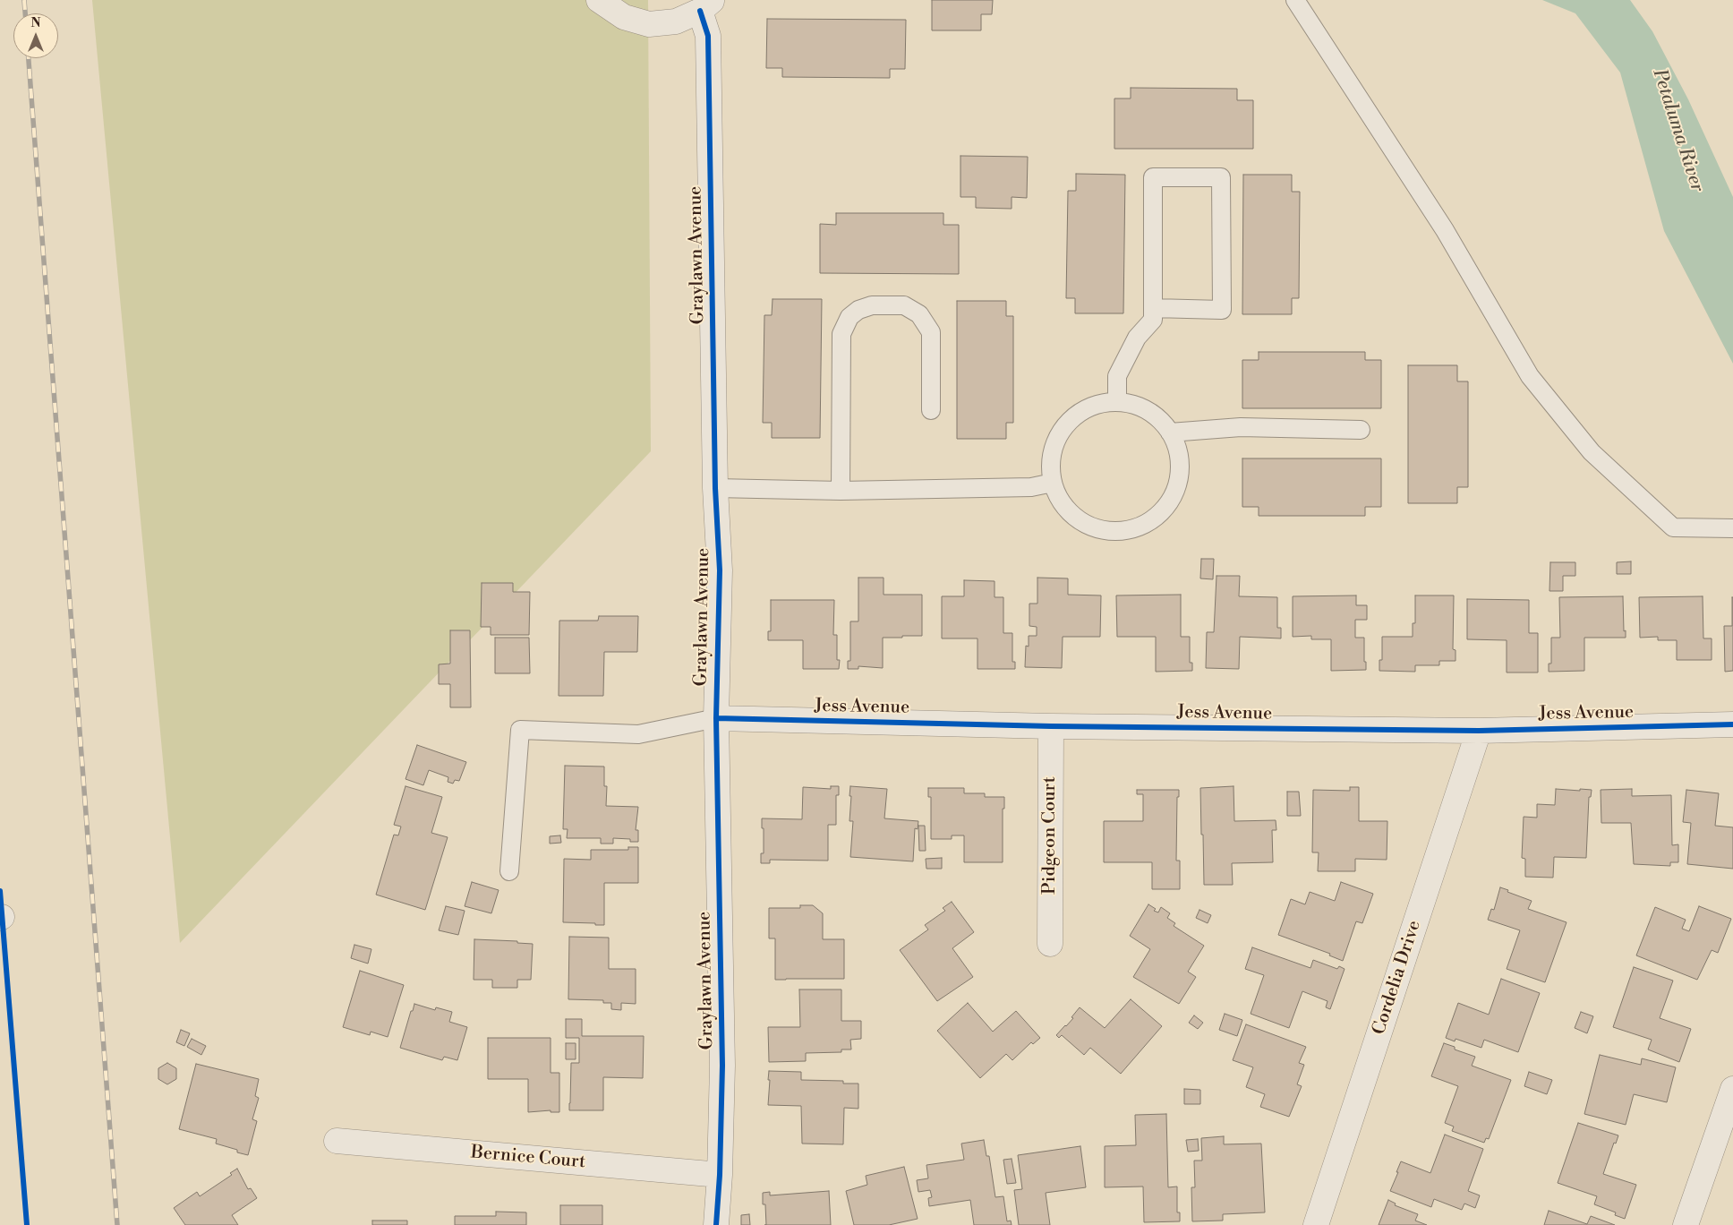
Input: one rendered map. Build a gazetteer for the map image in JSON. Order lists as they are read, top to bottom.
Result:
{
  "streets": {
    "street": [
      "Graylawn Avenue",
      "Jess Avenue",
      "Pidgeon Court",
      "Cordelia Drive",
      "Bernice Court"
    ]
  },
  "crossings": [
    ["Graylawn Avenue", "Jess Avenue"],
    ["Graylawn Avenue", "Bernice Court"],
    ["Jess Avenue", "Pidgeon Court"],
    ["Jess Avenue", "Cordelia Drive"]
  ],
  "water": ["Petaluma River"],
  "north": "top"
}
